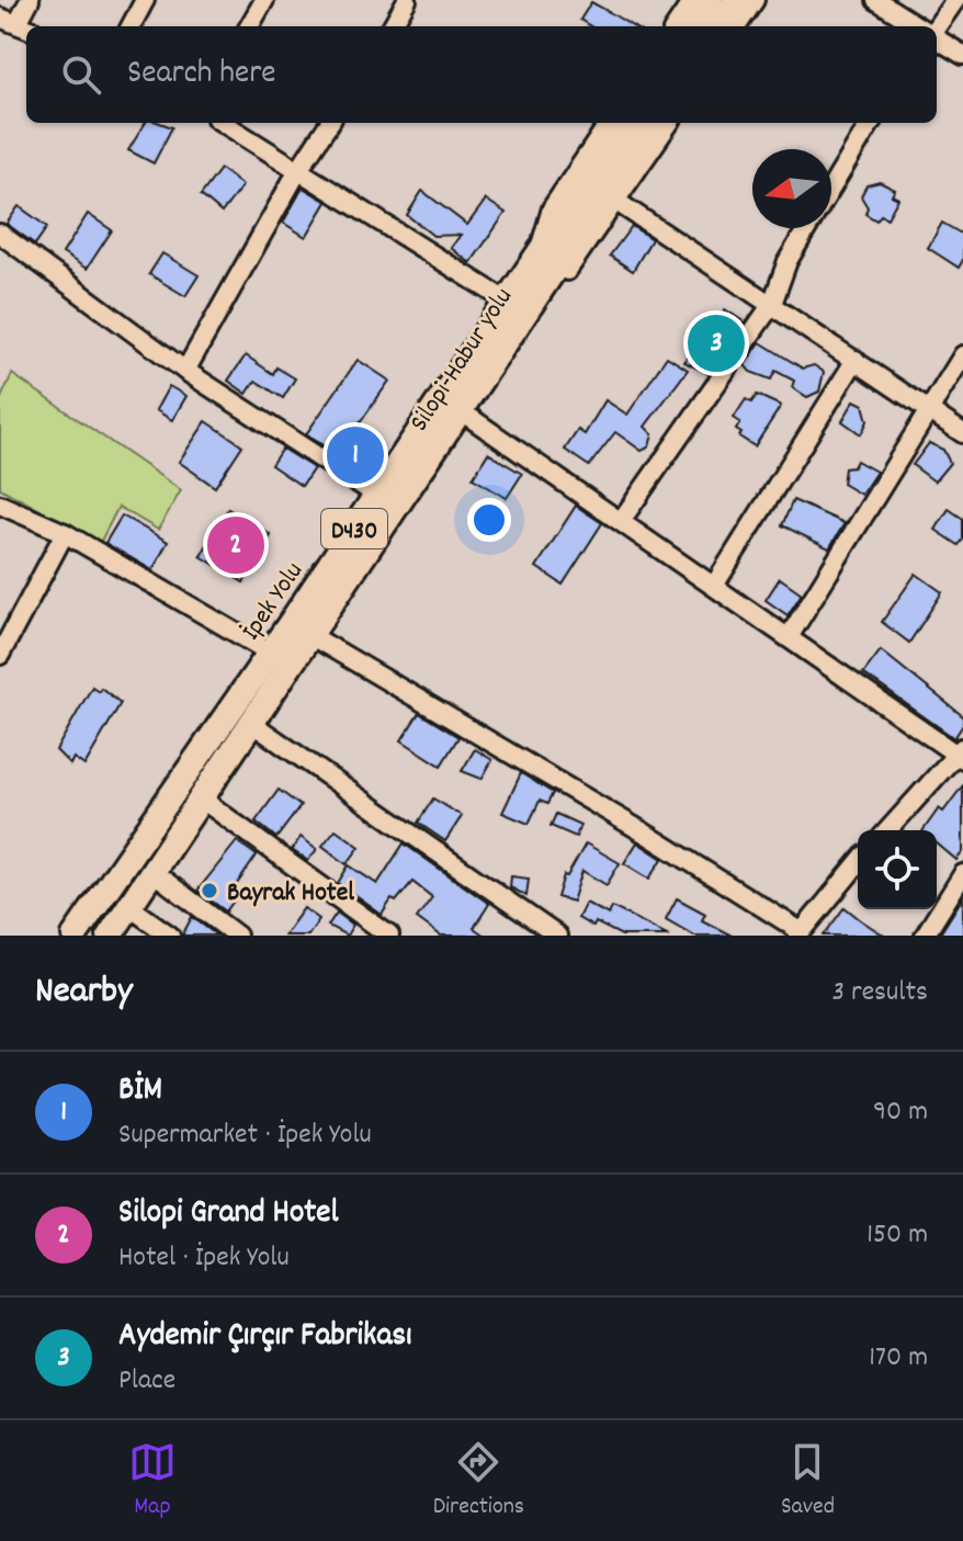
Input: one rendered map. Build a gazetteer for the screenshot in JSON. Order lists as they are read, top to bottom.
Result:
{
  "streets": {
    "highway": ["Silopi-Habur yolu", "D430", "İpek Yolu"]
  },
  "crossings": [
    ["Silopi-Habur yolu", "D430"],
    ["Silopi-Habur yolu", "İpek Yolu"]
  ],
  "places": ["Bayrak Hotel"],
  "north": "left",
  "page": {
    "search": "Search here",
    "pins": ["3", "1", "2"],
    "heading": ["Nearby", "3 results"],
    "list": [
      {
        "mark": "1",
        "name": "BİM",
        "note": "Supermarket · İpek Yolu",
        "value": "90 m"
      },
      {
        "mark": "2",
        "name": "Silopi Grand Hotel",
        "note": "Hotel · İpek Yolu",
        "value": "150 m"
      },
      {
        "mark": "3",
        "name": "Aydemir Çırçır Fabrikası",
        "note": "Place",
        "value": "170 m"
      }
    ],
    "nav": ["Map", "Directions", "Saved"]
  }
}
